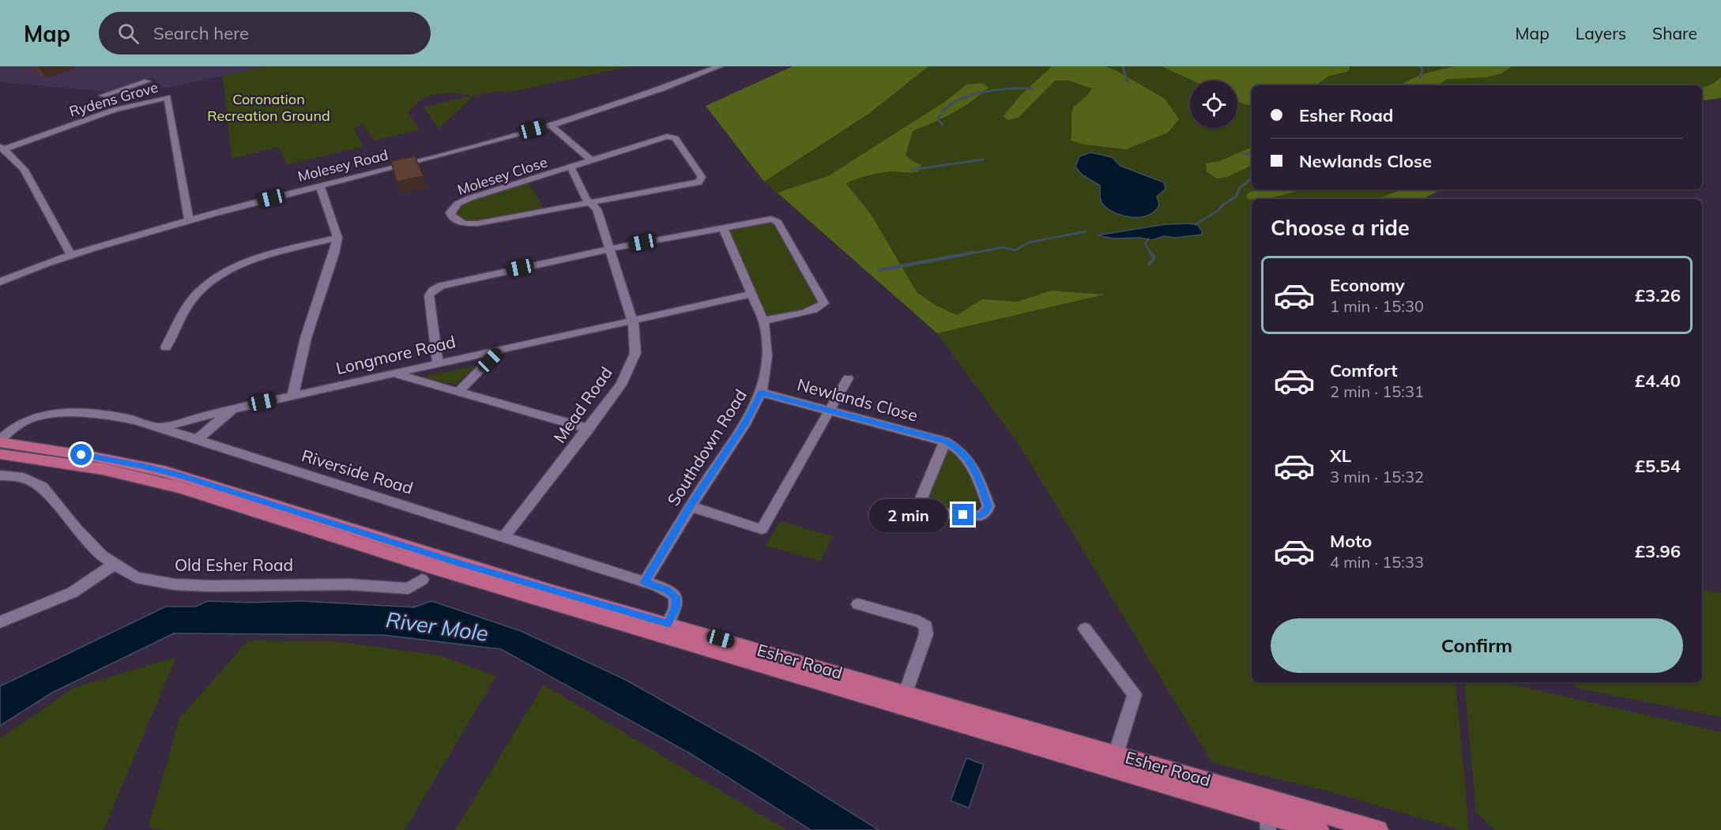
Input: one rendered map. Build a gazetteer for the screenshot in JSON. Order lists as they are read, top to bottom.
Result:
{
  "streets": {
    "main road": ["Esher Road"],
    "street": [
      "Rydens Grove",
      "Molesey Road",
      "Molesey Close",
      "Longmore Road",
      "Newlands Close",
      "Mead Road",
      "Southdown Road",
      "Riverside Road",
      "Old Esher Road"
    ]
  },
  "crossings": [
    ["Rydens Grove", "Molesey Road"],
    ["Molesey Close", "Mead Road"],
    ["Longmore Road", "Mead Road"],
    ["Longmore Road", "Southdown Road"],
    ["Longmore Road", "Riverside Road"],
    ["Newlands Close", "Southdown Road"],
    ["Mead Road", "Riverside Road"],
    ["Southdown Road", "Riverside Road"],
    ["Riverside Road", "Esher Road"]
  ],
  "water": ["River Mole"],
  "parks": ["Coronation Recreation Ground"],
  "page": {
    "header": "Map",
    "search": "Search here",
    "nav": ["Map", "Layers", "Share"],
    "banner": ["Esher Road", "Newlands Close"],
    "heading": "Choose a ride",
    "list": [
      {
        "name": "Economy",
        "note": "1 min · 15:30",
        "value": "£3.26"
      },
      {
        "name": "Comfort",
        "note": "2 min · 15:31",
        "value": "£4.40"
      },
      {
        "name": "XL",
        "note": "3 min · 15:32",
        "value": "£5.54"
      },
      {
        "name": "Moto",
        "note": "4 min · 15:33",
        "value": "£3.96"
      }
    ],
    "bubble": "2 min",
    "buttons": "Confirm"
  }
}
